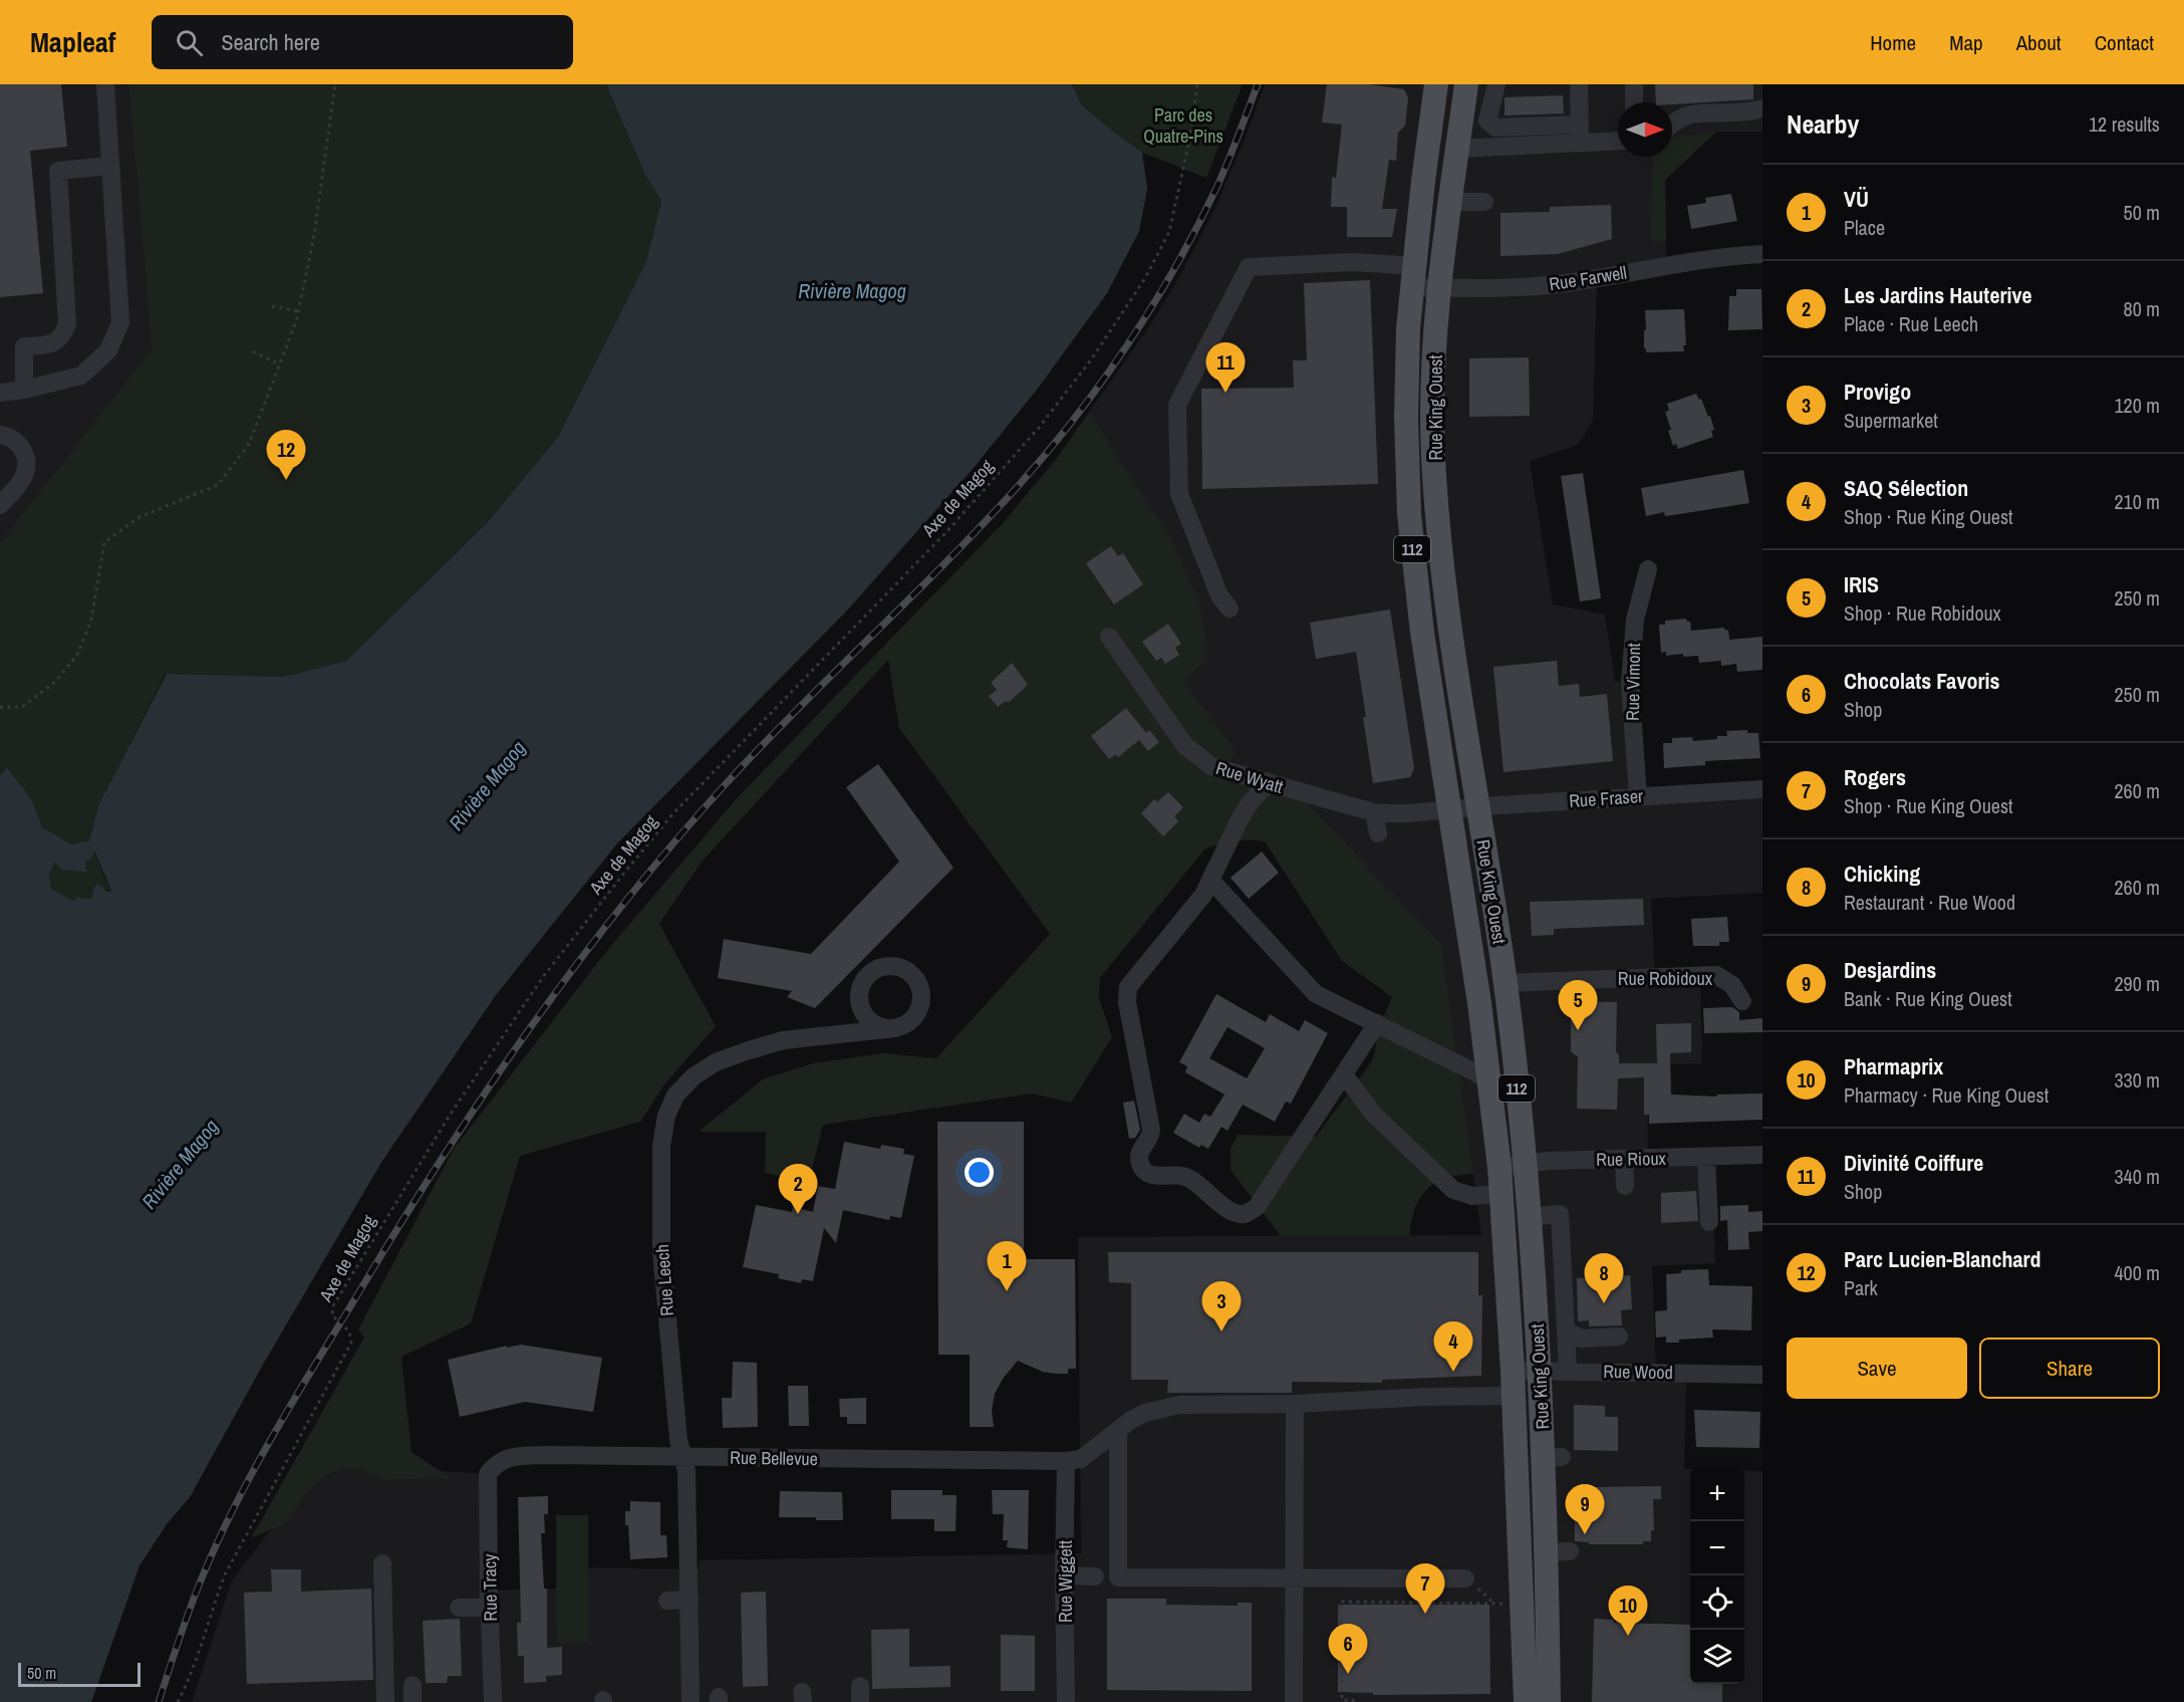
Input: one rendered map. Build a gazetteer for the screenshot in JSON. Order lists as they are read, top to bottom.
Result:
{
  "streets": {
    "main road": ["Rue King Ouest", "112"],
    "street": [
      "Rue Farwell",
      "Rue Vimont",
      "Rue Wyatt",
      "Rue Fraser",
      "Rue Robidoux",
      "Rue Rioux",
      "Rue Leech",
      "Rue Wood",
      "Rue Bellevue",
      "Rue Wiggett",
      "Rue Tracy"
    ],
    "path": ["Axe de Magog"]
  },
  "crossings": [
    ["Rue Farwell", "Rue King Ouest"],
    ["Rue King Ouest", "Rue Wyatt"],
    ["Rue King Ouest", "Rue Fraser"],
    ["Rue King Ouest", "Rue Robidoux"],
    ["Rue King Ouest", "Rue Rioux"],
    ["Rue King Ouest", "Rue Wood"],
    ["Rue Vimont", "Rue Fraser"],
    ["Rue Wyatt", "Rue Fraser"],
    ["Rue Leech", "Rue Bellevue"],
    ["Rue Bellevue", "Rue Wiggett"],
    ["Rue Bellevue", "Rue Tracy"]
  ],
  "water": ["Rivière Magog"],
  "parks": ["Parc des Quatre-Pins"],
  "scale_bar": "50 m",
  "north": "right",
  "page": {
    "header": "Mapleaf",
    "search": "Search here",
    "nav": [
      "Home",
      "Map",
      "About",
      "Contact"
    ],
    "heading": ["Nearby", "12 results"],
    "list": [
      {
        "mark": "1",
        "name": "VÜ",
        "note": "Place",
        "value": "50 m"
      },
      {
        "mark": "2",
        "name": "Les Jardins Hauterive",
        "note": "Place · Rue Leech",
        "value": "80 m"
      },
      {
        "mark": "3",
        "name": "Provigo",
        "note": "Supermarket",
        "value": "120 m"
      },
      {
        "mark": "4",
        "name": "SAQ Sélection",
        "note": "Shop · Rue King Ouest",
        "value": "210 m"
      },
      {
        "mark": "5",
        "name": "IRIS",
        "note": "Shop · Rue Robidoux",
        "value": "250 m"
      },
      {
        "mark": "6",
        "name": "Chocolats Favoris",
        "note": "Shop",
        "value": "250 m"
      },
      {
        "mark": "7",
        "name": "Rogers",
        "note": "Shop · Rue King Ouest",
        "value": "260 m"
      },
      {
        "mark": "8",
        "name": "Chicking",
        "note": "Restaurant · Rue Wood",
        "value": "260 m"
      },
      {
        "mark": "9",
        "name": "Desjardins",
        "note": "Bank · Rue King Ouest",
        "value": "290 m"
      },
      {
        "mark": "10",
        "name": "Pharmaprix",
        "note": "Pharmacy · Rue King Ouest",
        "value": "330 m"
      },
      {
        "mark": "11",
        "name": "Divinité Coiffure",
        "note": "Shop",
        "value": "340 m"
      },
      {
        "mark": "12",
        "name": "Parc Lucien-Blanchard",
        "note": "Park",
        "value": "400 m"
      }
    ],
    "pins": [
      "11",
      "12",
      "5",
      "2",
      "1",
      "8",
      "3",
      "4",
      "9",
      "7",
      "10",
      "6"
    ],
    "buttons": ["Save", "Share"],
    "map_buttons": ["+", "−"],
    "scale": "50 m"
  }
}
